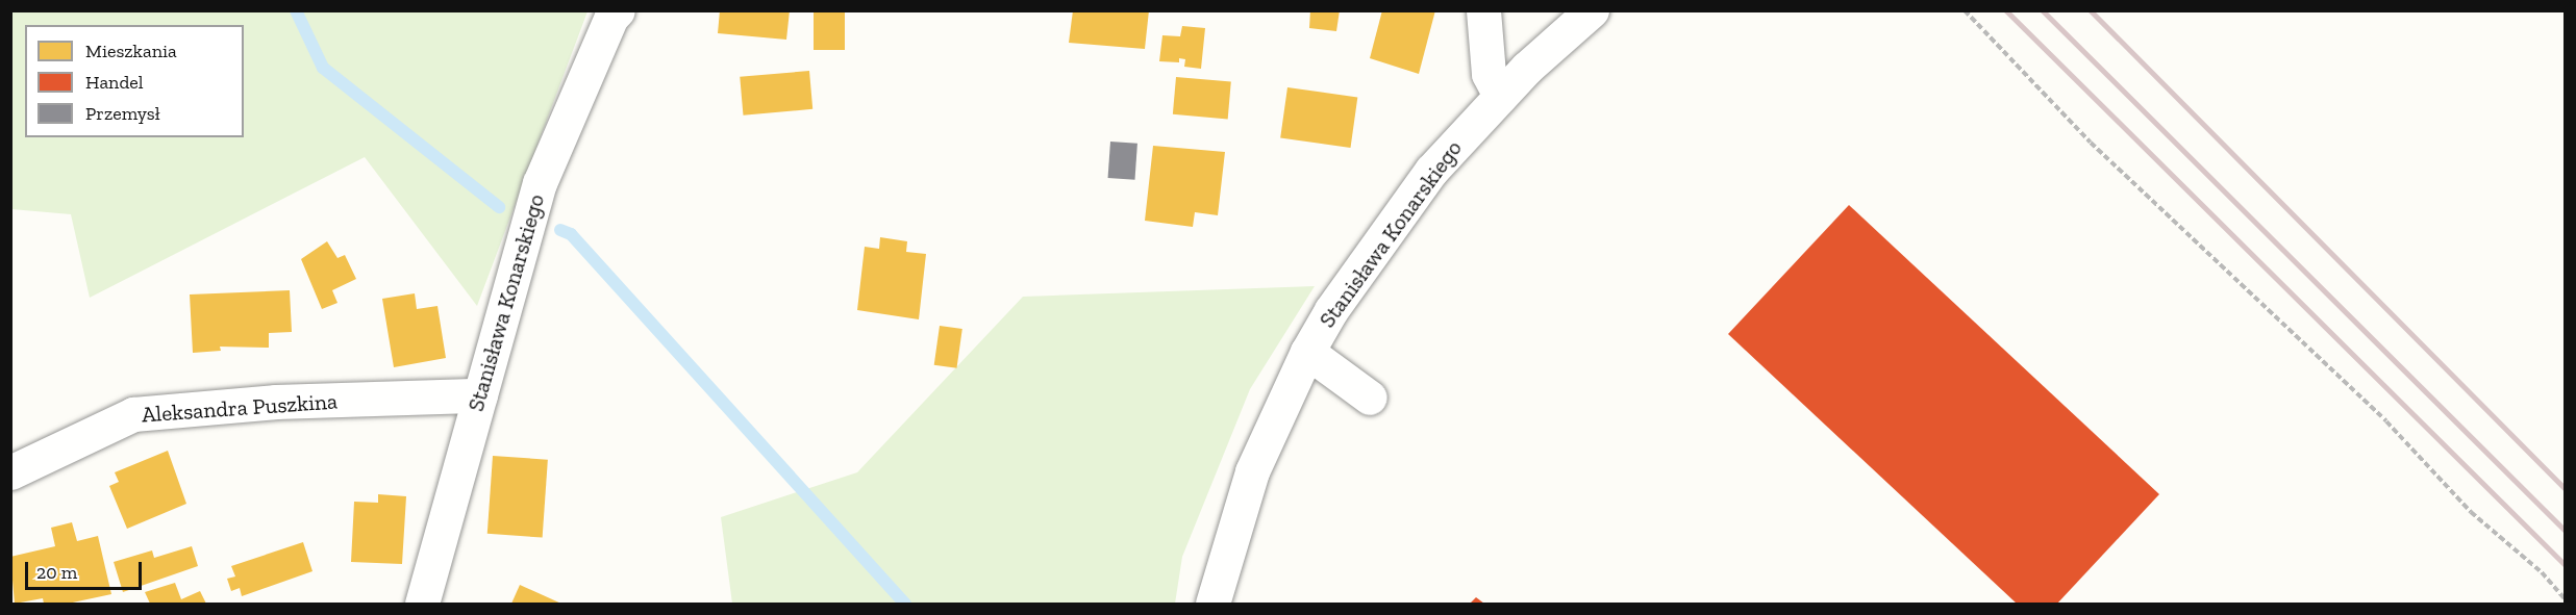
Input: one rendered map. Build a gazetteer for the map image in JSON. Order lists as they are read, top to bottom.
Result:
{
  "streets": {
    "street": ["Stanisława Konarskiego", "Aleksandra Puszkina"]
  },
  "crossings": [
    ["Stanisława Konarskiego", "Aleksandra Puszkina"]
  ],
  "legend": ["Mieszkania", "Handel", "Przemysł"],
  "scale_bar": "20 m"
}
